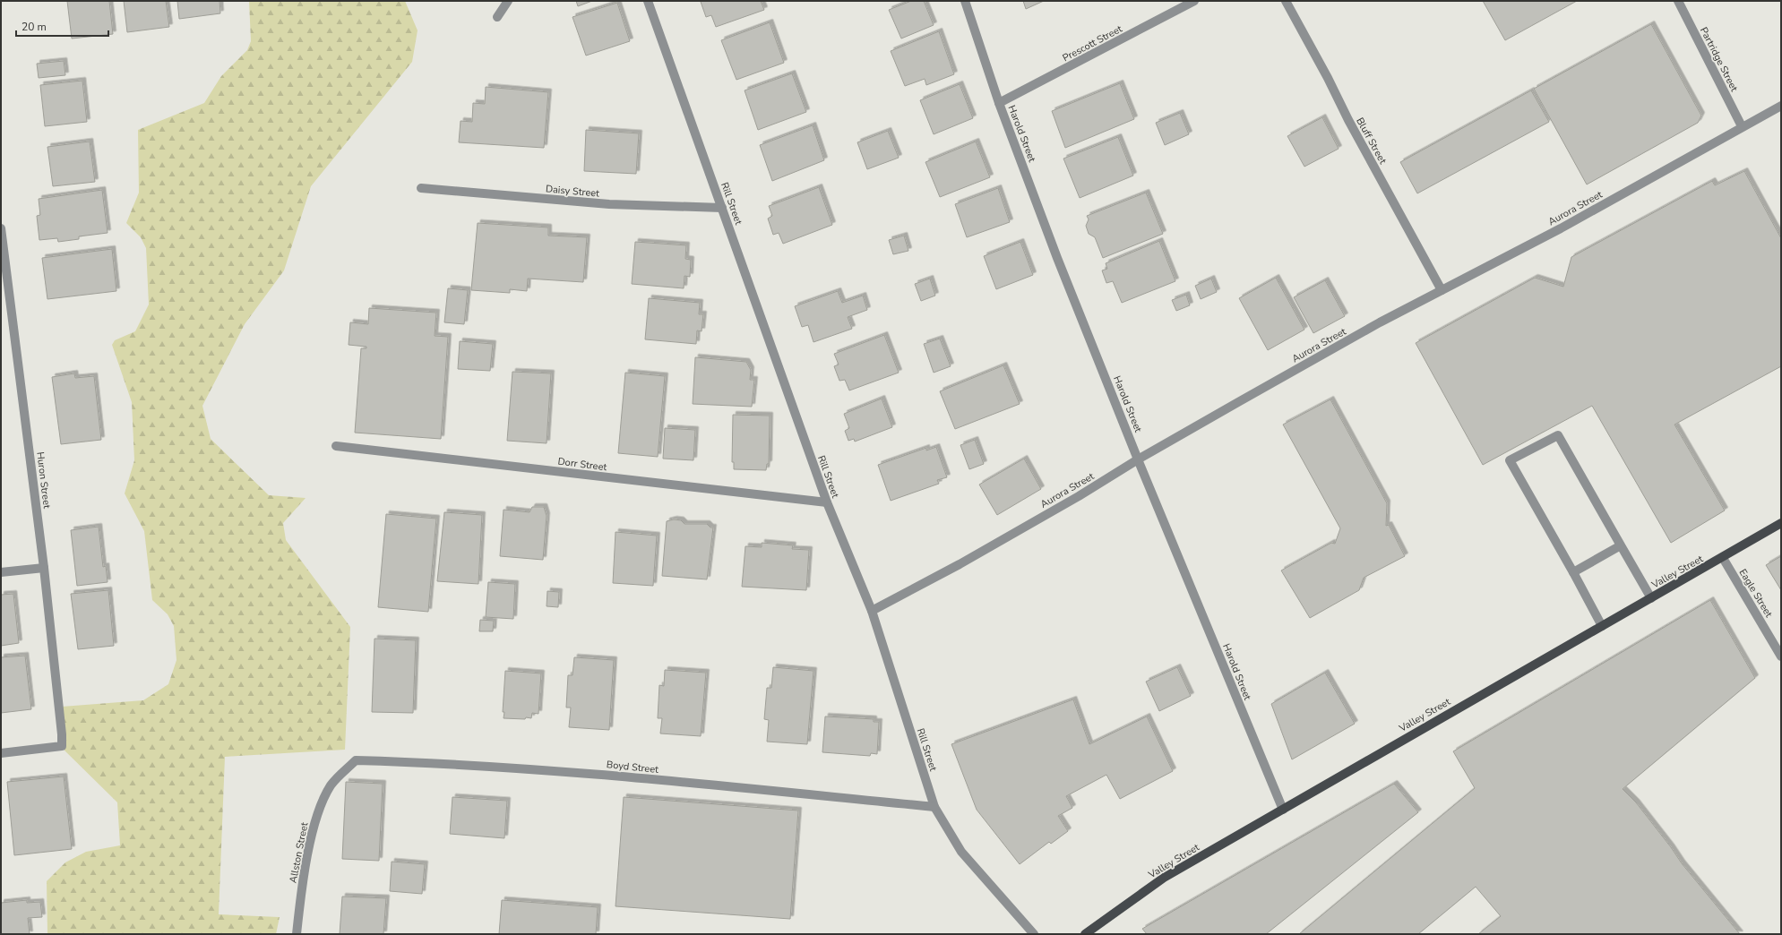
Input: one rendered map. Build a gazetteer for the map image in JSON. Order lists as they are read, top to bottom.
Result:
{
  "streets": {
    "main road": ["Valley Street"],
    "street": [
      "Prescott Street",
      "Partridge Street",
      "Harold Street",
      "Bluff Street",
      "Daisy Street",
      "Rill Street",
      "Aurora Street",
      "Dorr Street",
      "Huron Street",
      "Eagle Street",
      "Boyd Street",
      "Allston Street"
    ]
  },
  "crossings": [
    ["Prescott Street", "Harold Street"],
    ["Partridge Street", "Aurora Street"],
    ["Harold Street", "Aurora Street"],
    ["Harold Street", "Valley Street"],
    ["Bluff Street", "Aurora Street"],
    ["Daisy Street", "Rill Street"],
    ["Rill Street", "Aurora Street"],
    ["Rill Street", "Dorr Street"],
    ["Rill Street", "Boyd Street"],
    ["Valley Street", "Eagle Street"],
    ["Boyd Street", "Allston Street"]
  ],
  "scale_bar": "20 m"
}
